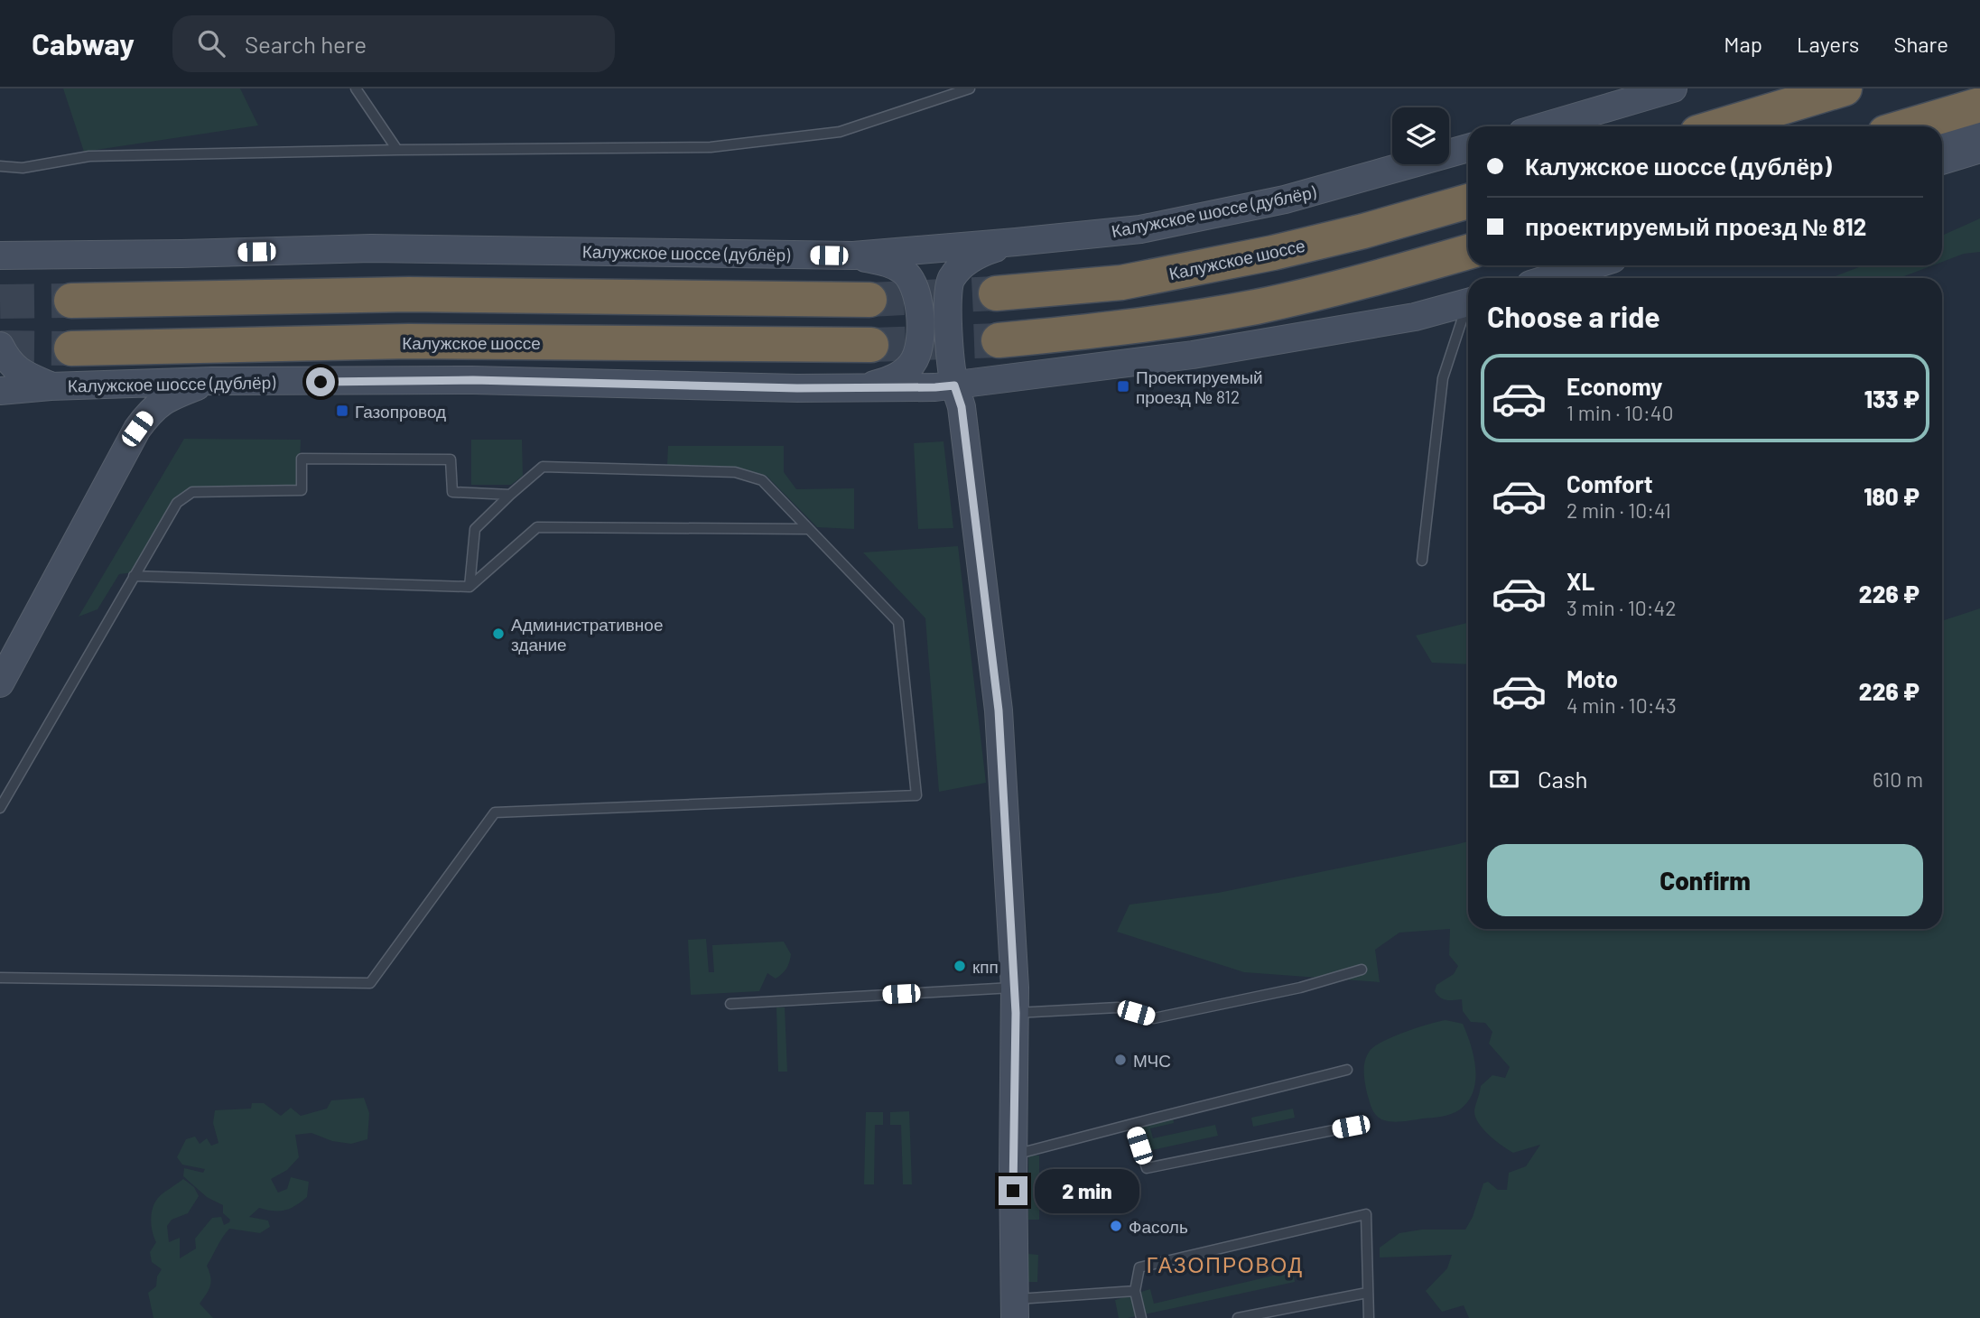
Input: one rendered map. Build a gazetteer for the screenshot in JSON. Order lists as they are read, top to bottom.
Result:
{
  "streets": {
    "highway": ["Калужское шоссе"],
    "main road": ["Калужское шоссе (дублёр)"]
  },
  "districts": ["ГАЗОПРОВОД"],
  "places": {
    "transit": ["Проектируемый проезд № 812", "Газопровод"],
    "other": [
      "Административное здание",
      "кпп",
      "МЧС",
      "Фасоль"
    ]
  },
  "page": {
    "header": "Cabway",
    "search": "Search here",
    "nav": ["Map", "Layers", "Share"],
    "banner": ["Калужское шоссе (дублёр)", "проектируемый проезд № 812"],
    "heading": "Choose a ride",
    "list": [
      {
        "name": "Economy",
        "note": "1 min · 10:40",
        "value": "133 ₽"
      },
      {
        "name": "Comfort",
        "note": "2 min · 10:41",
        "value": "180 ₽"
      },
      {
        "name": "XL",
        "note": "3 min · 10:42",
        "value": "226 ₽"
      },
      {
        "name": "Moto",
        "note": "4 min · 10:43",
        "value": "226 ₽"
      }
    ],
    "pay": ["Cash", "610 m"],
    "buttons": "Confirm",
    "bubble": "2 min"
  }
}
